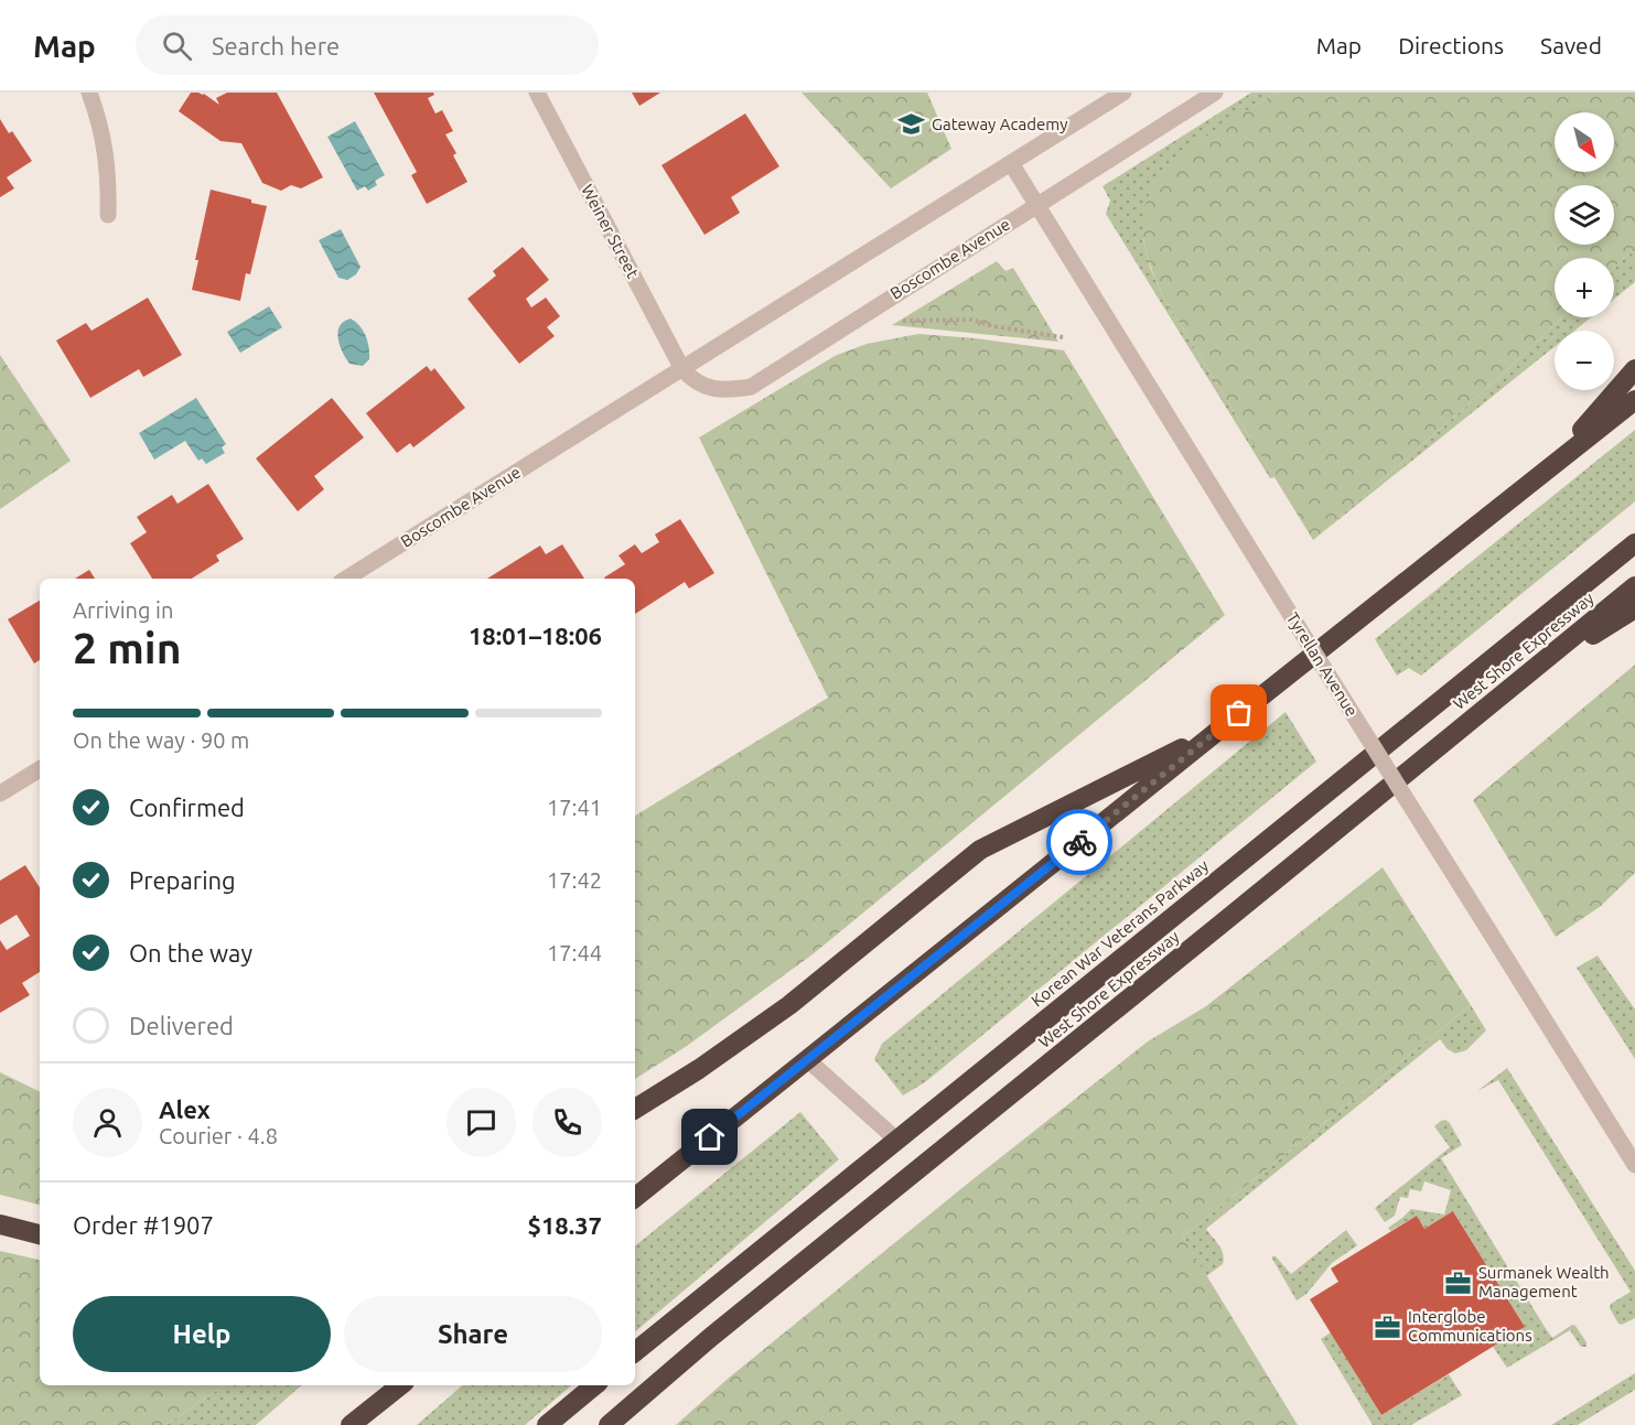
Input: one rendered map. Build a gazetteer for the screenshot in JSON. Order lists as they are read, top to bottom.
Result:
{
  "streets": {
    "highway": ["West Shore Expressway", "Korean War Veterans Parkway"],
    "street": ["Weiner Street", "Boscombe Avenue", "Tyrellan Avenue"]
  },
  "crossings": [
    ["Weiner Street", "Boscombe Avenue"],
    ["Boscombe Avenue", "Tyrellan Avenue"]
  ],
  "places": {
    "school or university": ["Gateway Academy"],
    "office": ["Surmanek Wealth Management", "Interglobe Communications"]
  },
  "north": "bottom right",
  "page": {
    "header": "Map",
    "search": "Search here",
    "nav": ["Map", "Directions", "Saved"],
    "map_buttons": ["+", "−"],
    "heading": ["2 min", "Arriving in", "18:01–18:06"],
    "panel": [
      "Alex",
      "Courier · 4.8",
      "Order #1907",
      "$18.37"
    ],
    "bar": "On the way · 90 m",
    "list": [
      ["Confirmed", "17:41"],
      ["Preparing", "17:42"],
      ["On the way", "17:44"],
      "Delivered"
    ],
    "buttons": ["Help", "Share"]
  }
}
